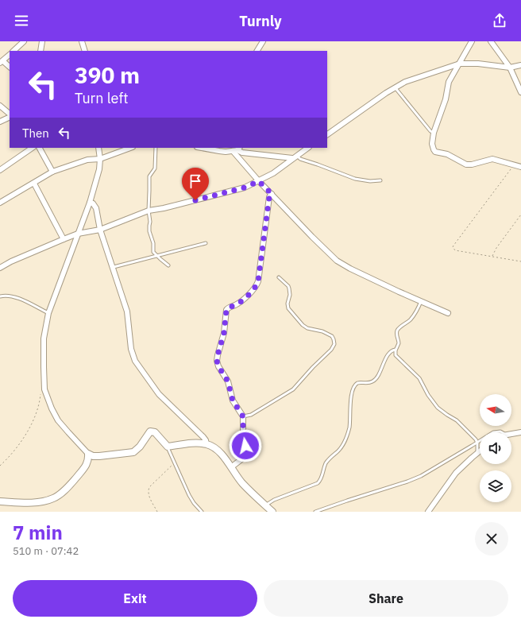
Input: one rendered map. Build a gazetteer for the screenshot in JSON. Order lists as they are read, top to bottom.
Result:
{
  "north": "left",
  "page": {
    "header": "Turnly",
    "turn": ["390 m", "Turn left"],
    "then": "Then",
    "heading": ["7 min", "510 m · 07:42"],
    "buttons": ["Exit", "Share"]
  }
}
